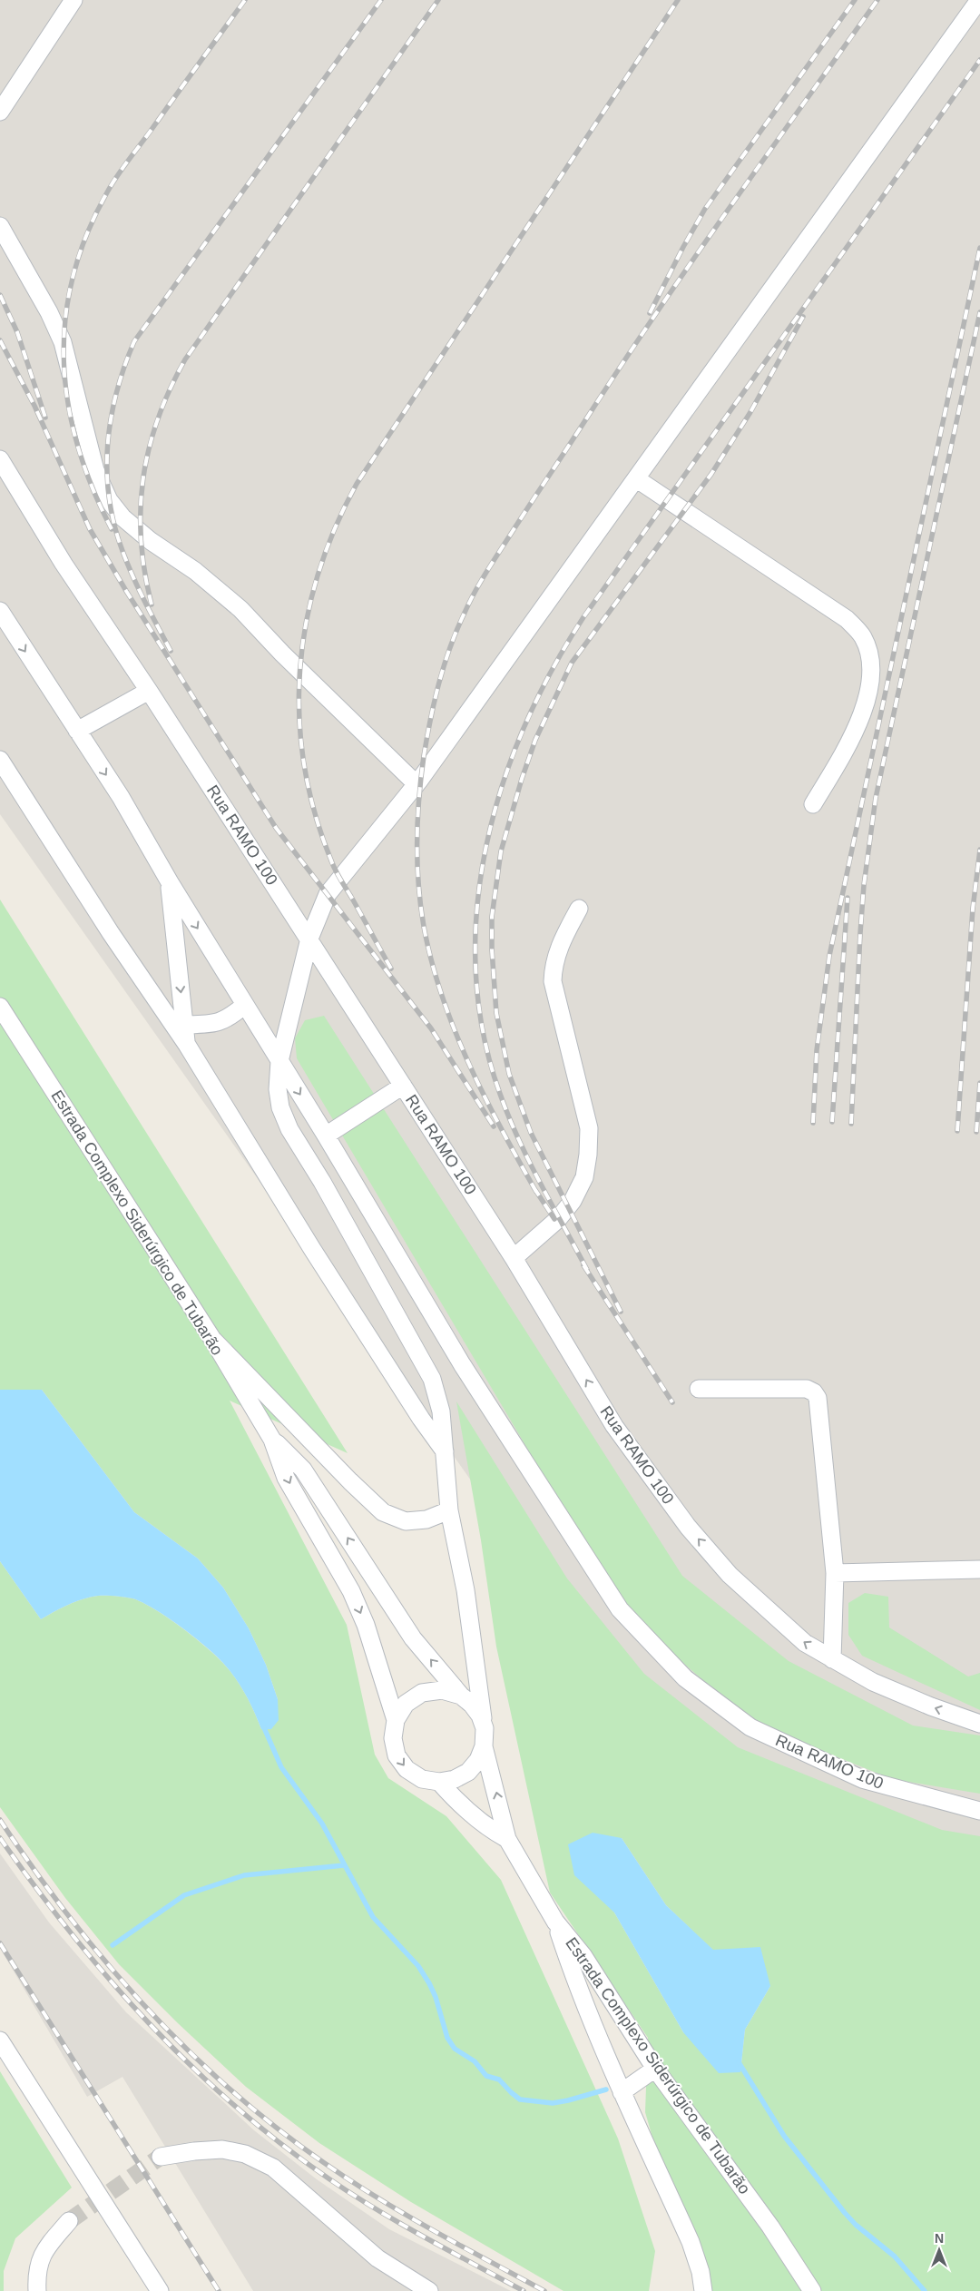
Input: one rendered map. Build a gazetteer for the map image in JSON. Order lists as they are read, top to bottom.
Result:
{
  "streets": {
    "street": ["Rua RAMO 100", "Estrada Complexo Siderúrgico de Tubarão"]
  },
  "north": "top"
}
